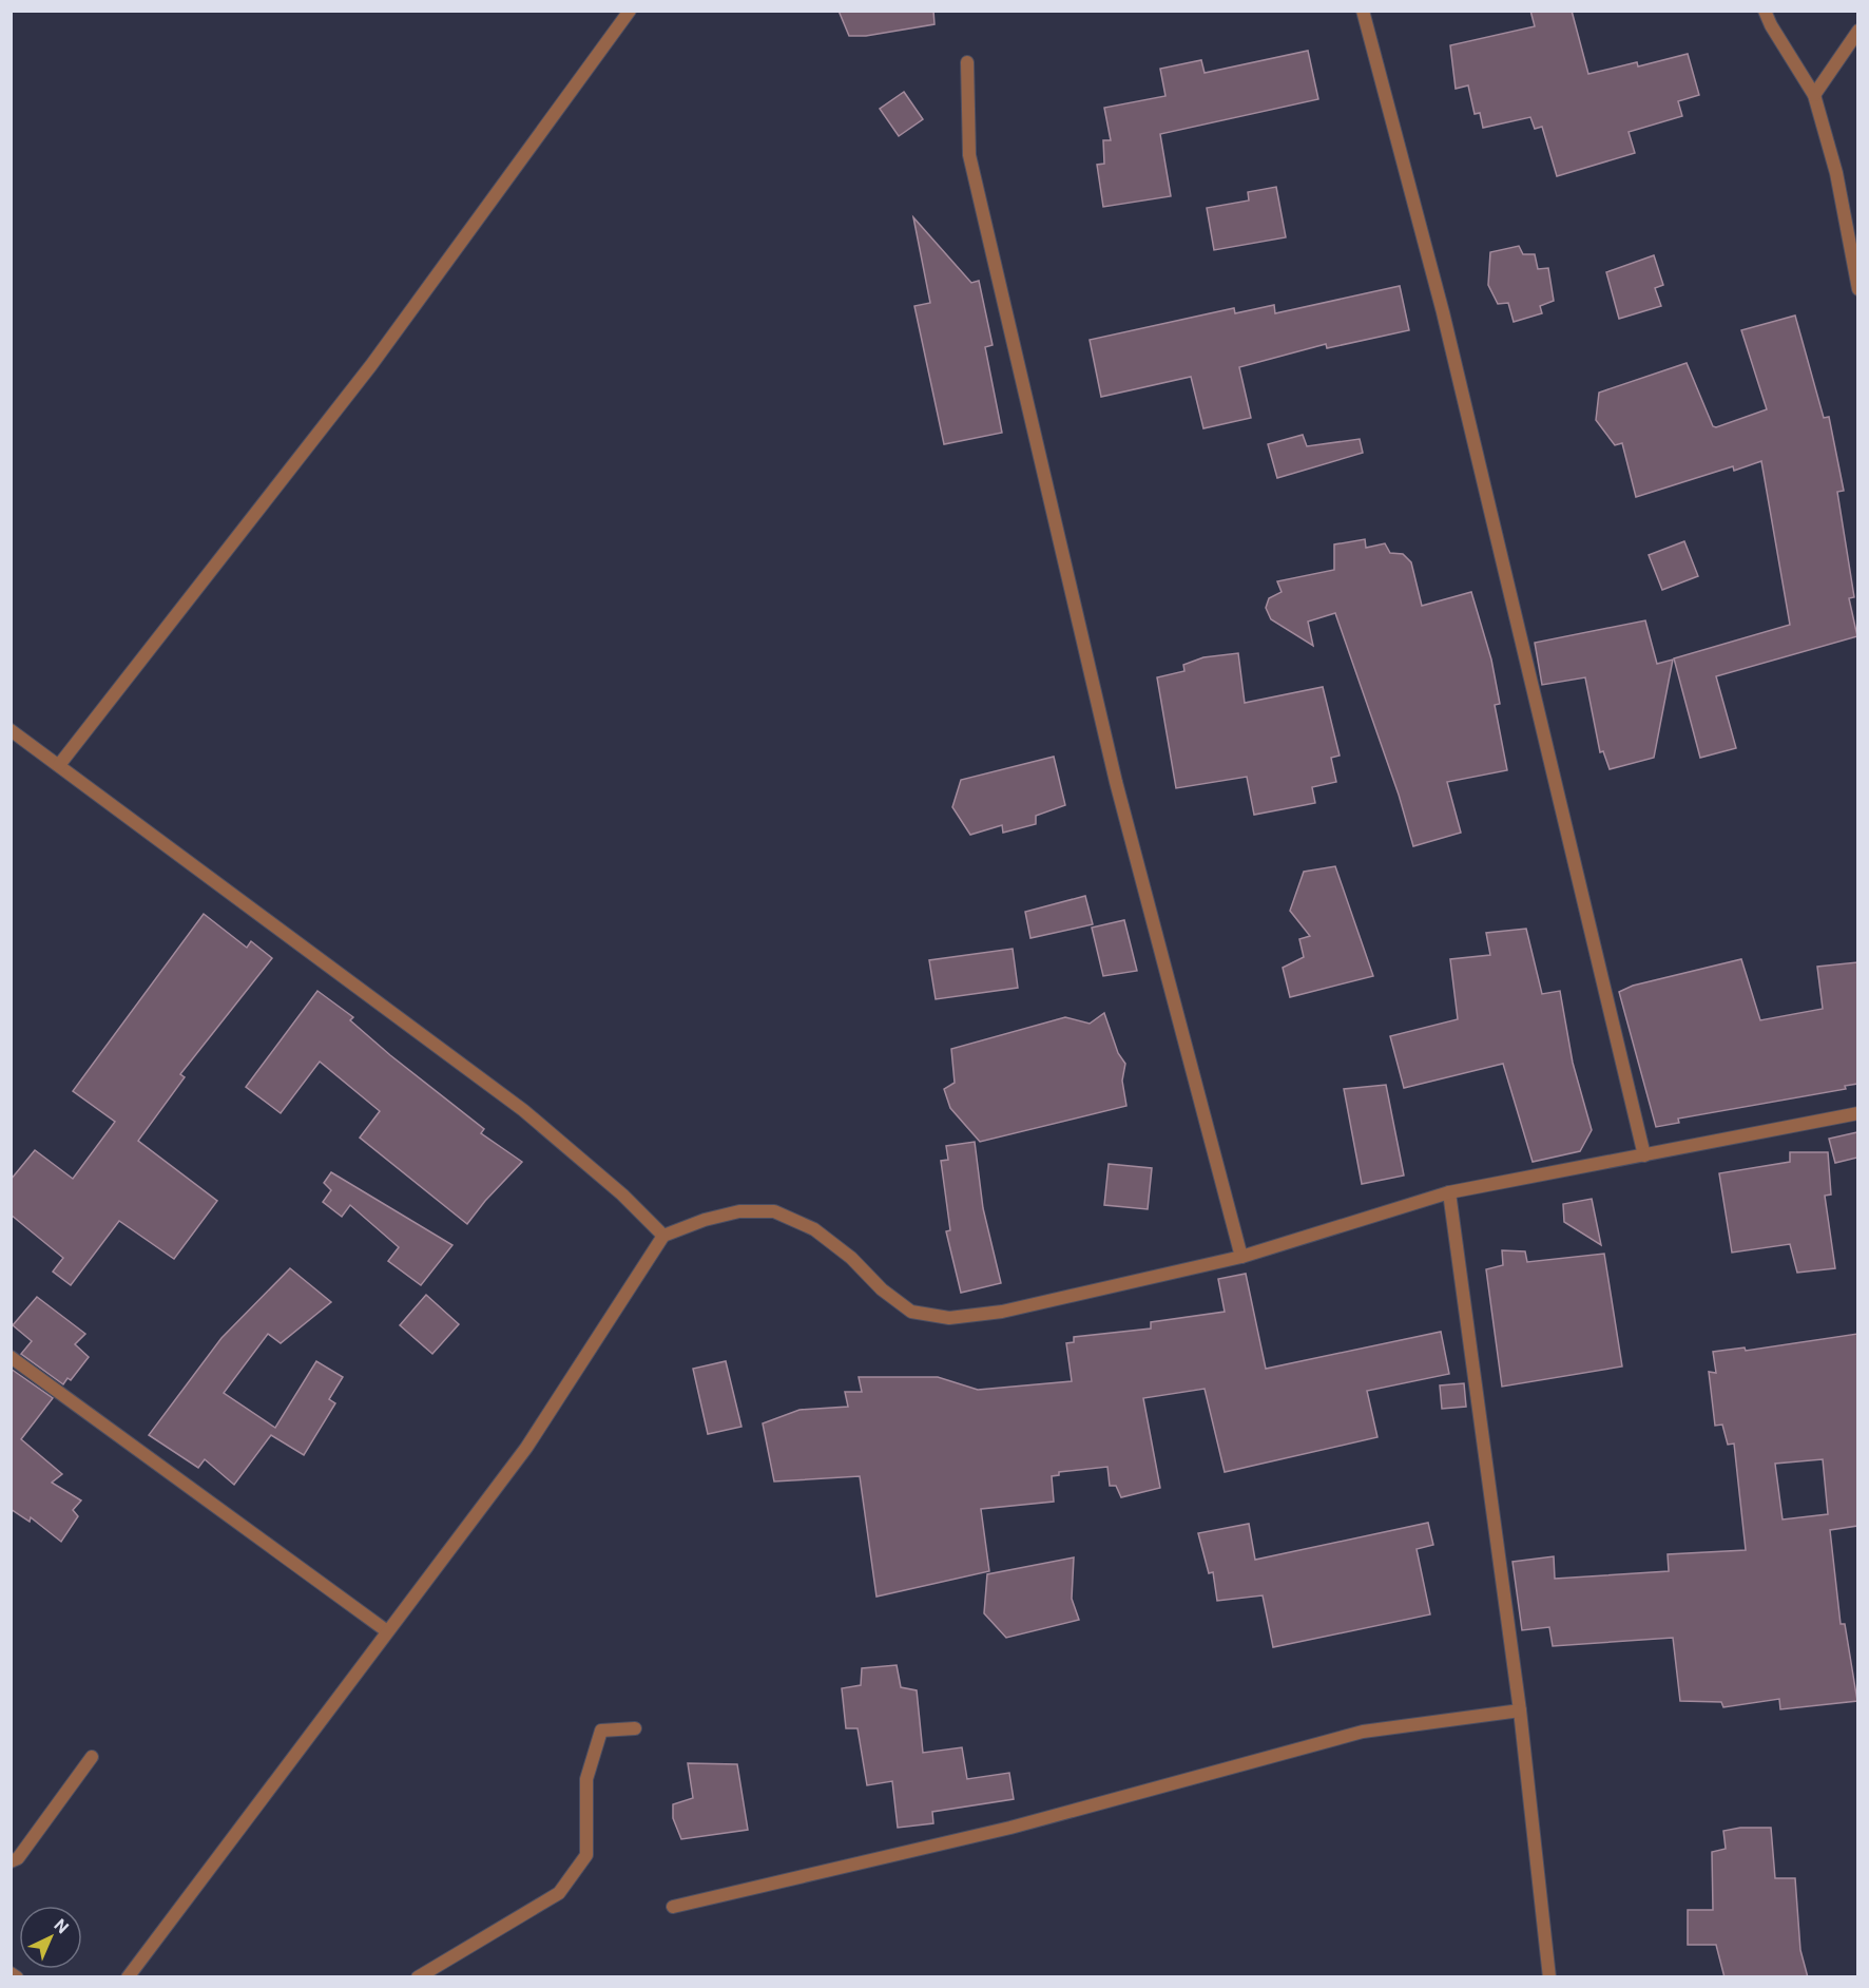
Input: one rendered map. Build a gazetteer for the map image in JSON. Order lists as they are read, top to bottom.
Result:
{
  "north": "top right"
}
